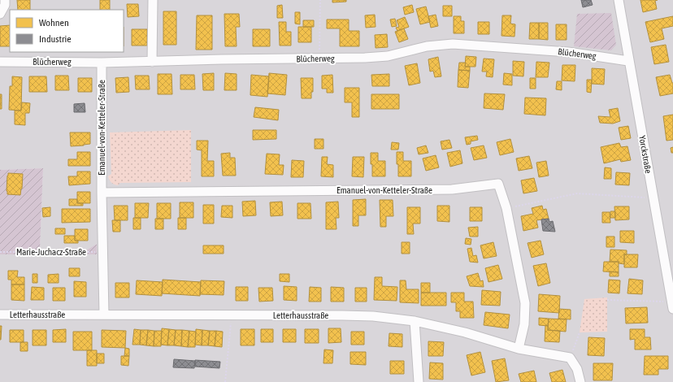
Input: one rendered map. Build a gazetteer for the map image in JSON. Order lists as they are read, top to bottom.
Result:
{
  "streets": {
    "street": [
      "Blücherweg",
      "Emanuel-von-Ketteler-Straße",
      "Yorckstraße",
      "Letterhausstraße"
    ],
    "path": ["Marie-Juchacz-Straße"]
  },
  "crossings": [
    ["Blücherweg", "Emanuel-von-Ketteler-Straße"],
    ["Blücherweg", "Yorckstraße"],
    ["Emanuel-von-Ketteler-Straße", "Marie-Juchacz-Straße"],
    ["Emanuel-von-Ketteler-Straße", "Letterhausstraße"]
  ],
  "legend": ["Wohnen", "Industrie"]
}
